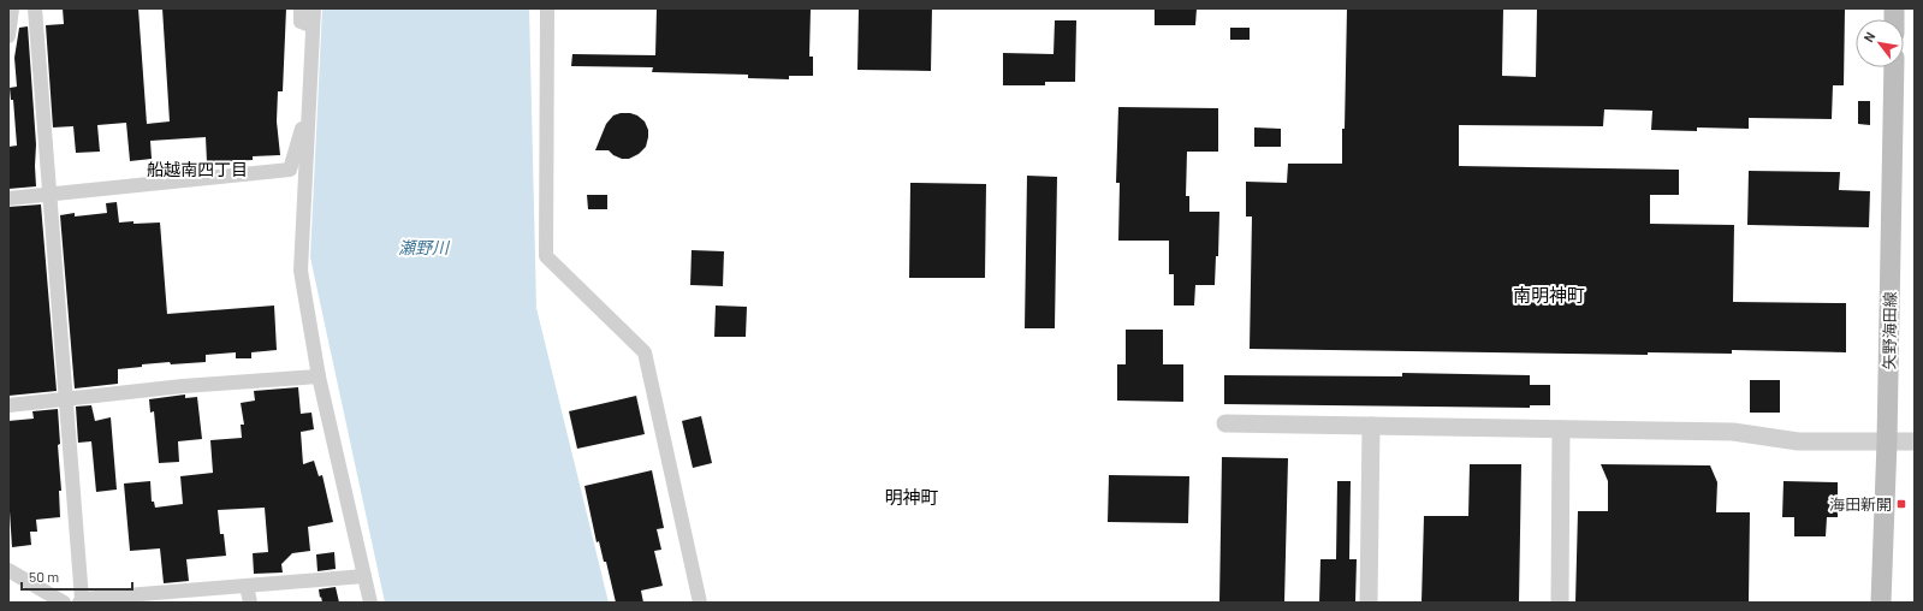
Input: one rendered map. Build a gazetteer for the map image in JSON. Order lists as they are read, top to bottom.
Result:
{
  "streets": {
    "main road": ["矢野海田線"]
  },
  "districts": ["船越南四丁目", "南明神町", "明神町"],
  "water": ["瀬野川"],
  "places": {
    "transit": ["海田新開"]
  },
  "scale_bar": "50 m",
  "north": "top left"
}
